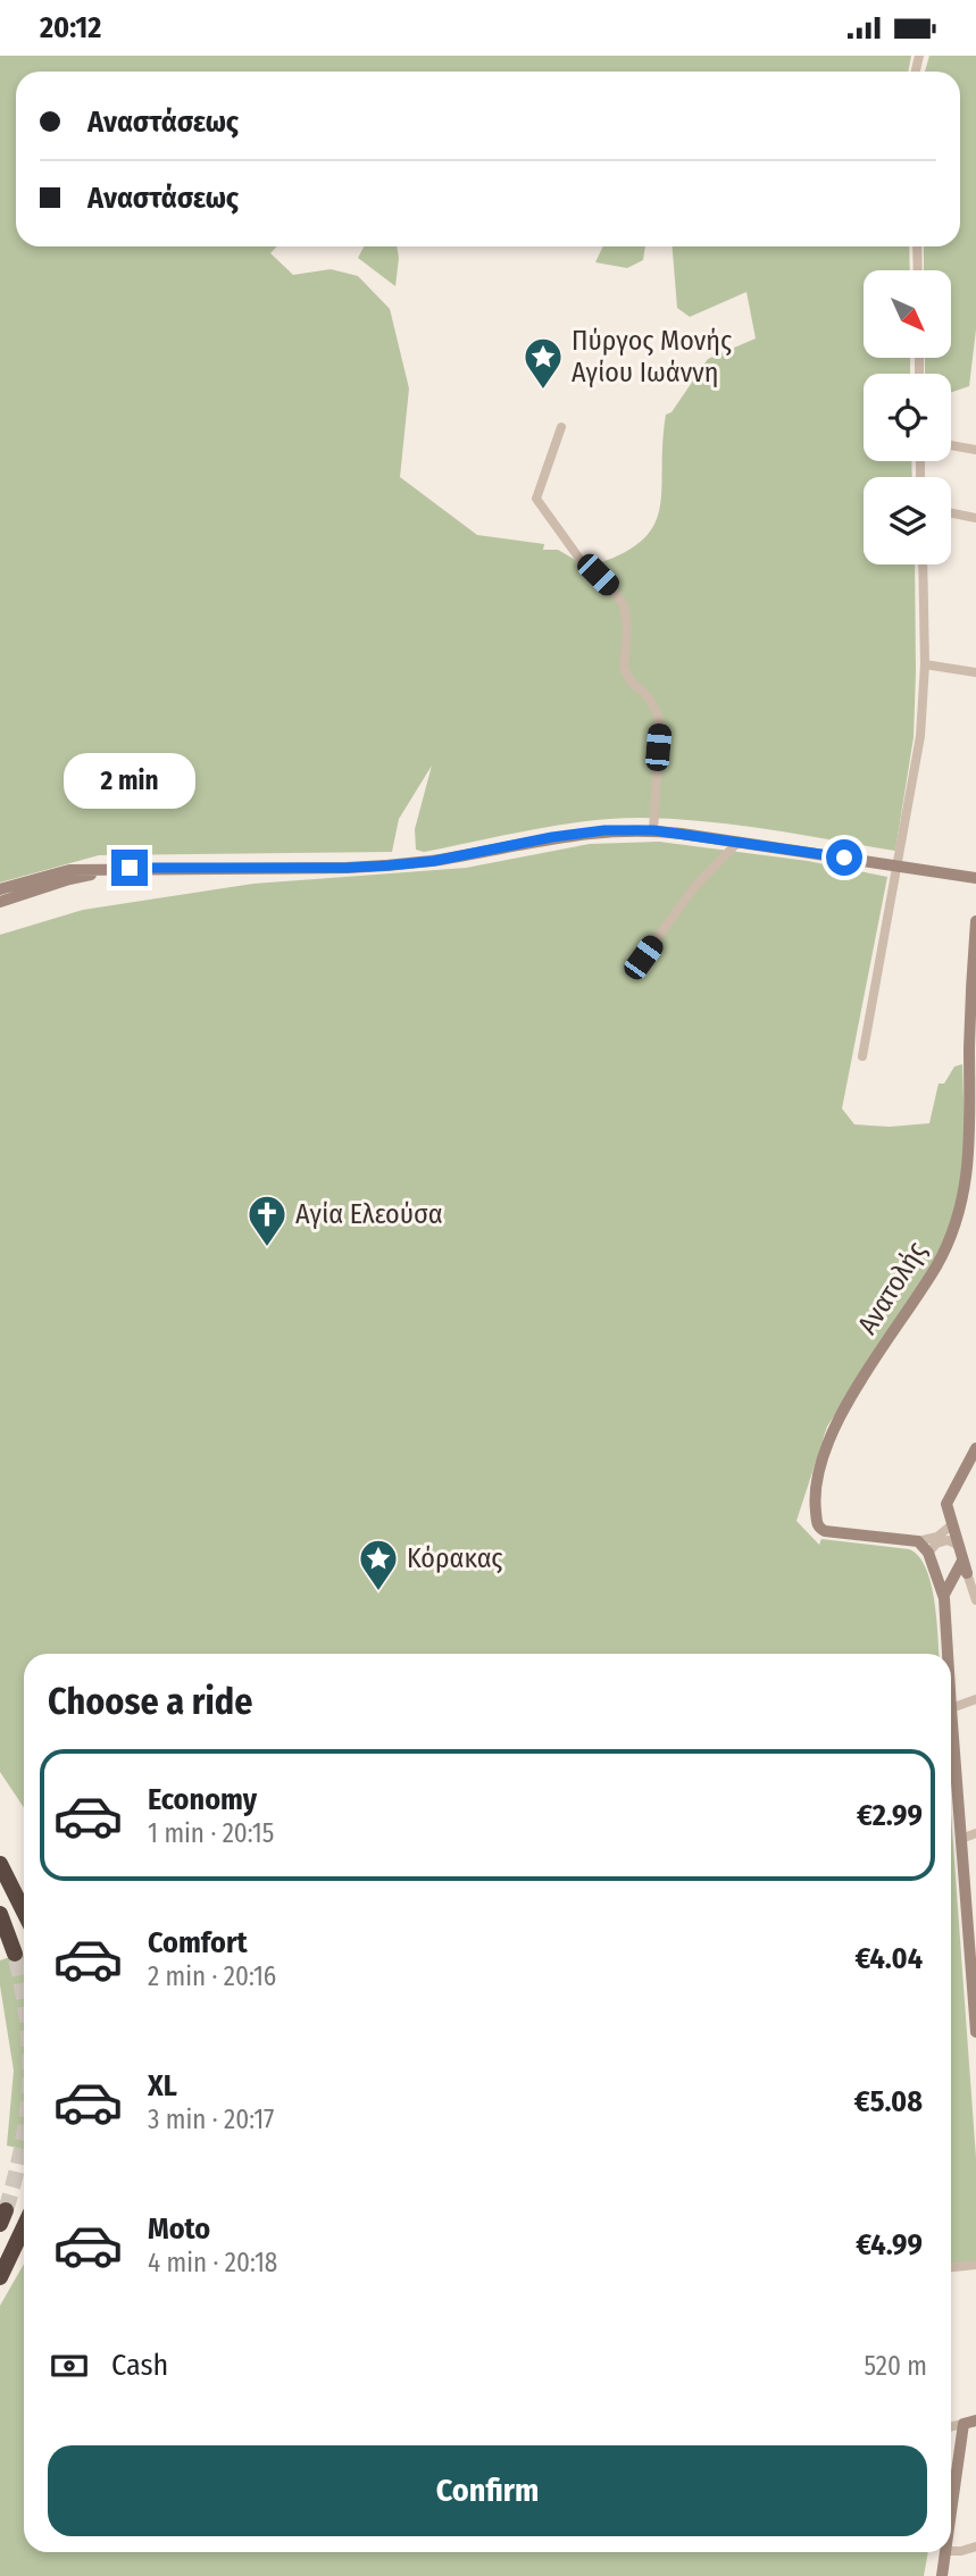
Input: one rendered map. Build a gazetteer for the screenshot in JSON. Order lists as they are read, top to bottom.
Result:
{
  "streets": {
    "street": ["Ανατολής"]
  },
  "places": {
    "place": ["Πύργος Μονής Αγίου Ιωάννη", "Κόρακας"],
    "church": ["Αγία Ελεούσα"]
  },
  "north": "bottom right",
  "page": {
    "status": "20:12",
    "banner": ["Αναστάσεως", "Αναστάσεως"],
    "bubble": "2 min",
    "heading": "Choose a ride",
    "list": [
      {
        "name": "Economy",
        "note": "1 min · 20:15",
        "value": "€2.99"
      },
      {
        "name": "Comfort",
        "note": "2 min · 20:16",
        "value": "€4.04"
      },
      {
        "name": "XL",
        "note": "3 min · 20:17",
        "value": "€5.08"
      },
      {
        "name": "Moto",
        "note": "4 min · 20:18",
        "value": "€4.99"
      }
    ],
    "pay": ["Cash", "520 m"],
    "buttons": "Confirm"
  }
}
